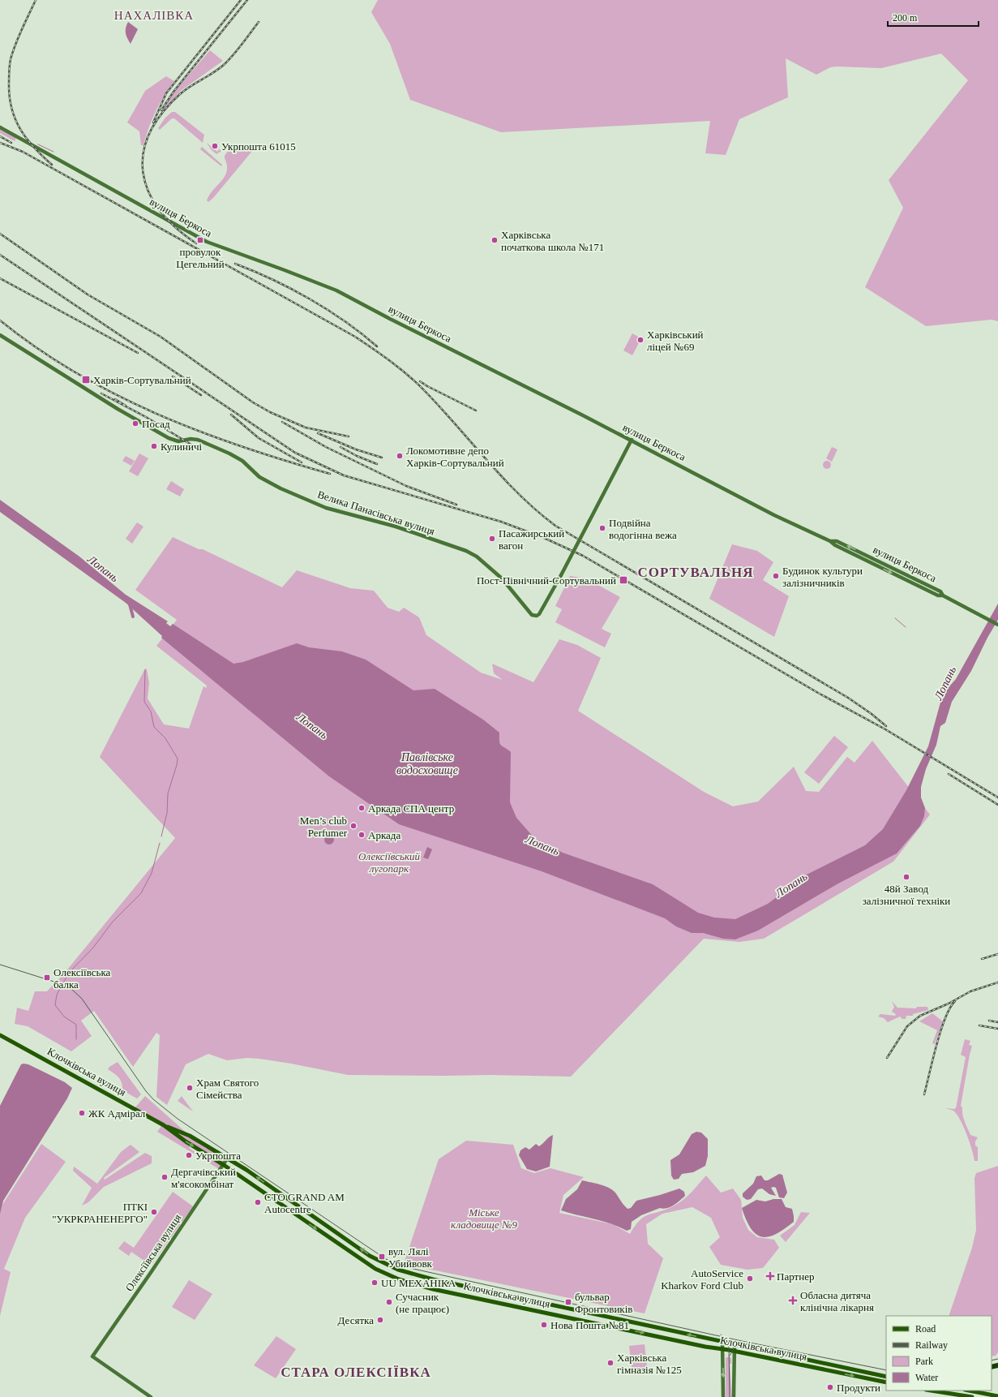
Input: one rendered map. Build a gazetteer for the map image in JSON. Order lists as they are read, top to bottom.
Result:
{
  "streets": {
    "main road": ["Клочківська вулиця"],
    "street": ["вулиця Беркоса", "Велика Панасівська вулиця", "Олексіївська вулиця"]
  },
  "crossings": [
    ["вулиця Беркоса", "Велика Панасівська вулиця"],
    ["Клочківська вулиця", "Олексіївська вулиця"]
  ],
  "districts": ["НАХАЛІВКА", "СОРТУВАЛЬНЯ", "СТАРА ОЛЕКСІЇВКА"],
  "water": ["Лопань", "Павлівське водосховище"],
  "parks": ["Олексіївський лугопарк", "Міське кладовище №9"],
  "places": {
    "other": [
      "Укрпошта 61015",
      "Харківська початкова школа №171",
      "Харківський ліцей №69",
      "Посад",
      "Кулиничі",
      "Локомотивне депо Харків-Сортувальний",
      "Подвійна водогінна вежа",
      "Пасажирський вагон",
      "Будинок культури залізничників",
      "Аркада СПА центр",
      "Men’s club Perfumer",
      "Аркада",
      "48й Завод залізничної техніки",
      "Храм Святого Сімейства",
      "ЖК Адмірал",
      "Укрпошта",
      "Дергачівський м'ясокомбінат",
      "СТО GRAND AM Autocentre",
      "ПТКІ \"УКРКРАНЕНЕРГО\"",
      "AutoService Kharkov Ford Club",
      "UU МЕХАНІКА",
      "Сучасник (не працює)",
      "Десятка",
      "Нова Пошта №81",
      "Харківська гімназія №125",
      "Продукти"
    ],
    "transit": [
      "провулок Цегельний",
      "Харків-Сортувальний",
      "Пост-Північний-Сортувальний",
      "Олексіївська балка",
      "вул. Лялі Убийвовк",
      "бульвар Фронтовиків"
    ],
    "health": ["Партнер", "Обласна дитяча клінічна лікарня"]
  },
  "legend": [
    "Road",
    "Railway",
    "Park",
    "Water"
  ],
  "scale_bar": "200 m"
}
